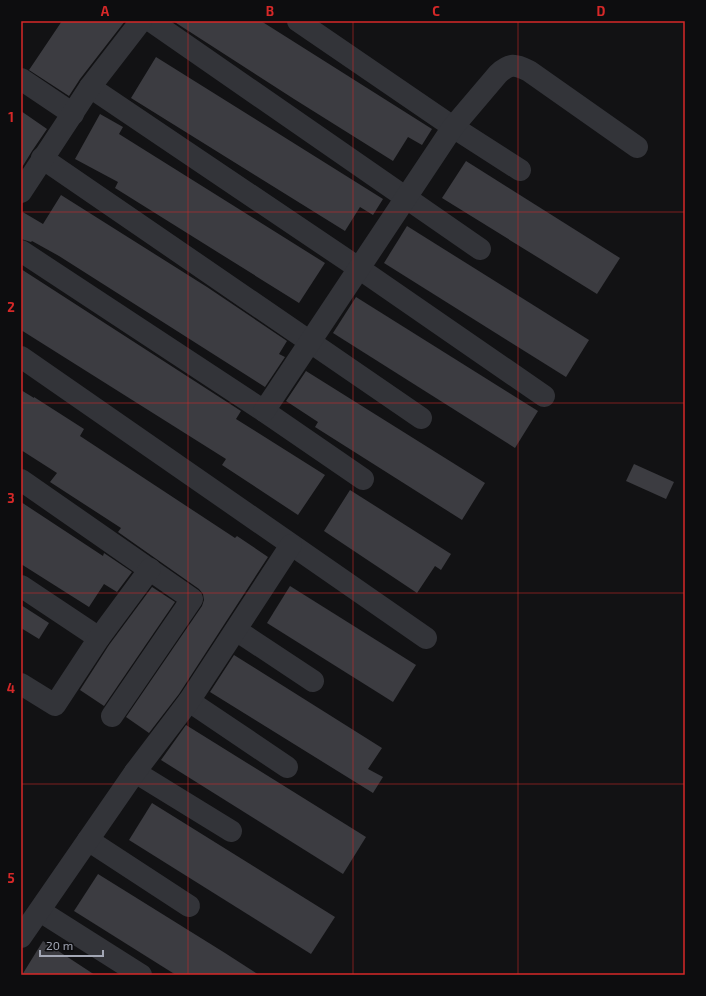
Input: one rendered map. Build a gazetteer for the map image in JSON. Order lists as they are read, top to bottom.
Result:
{
  "scale_bar": "20 m",
  "grid": {
    "columns": [
      "A",
      "B",
      "C",
      "D"
    ],
    "rows": [
      "1",
      "2",
      "3",
      "4",
      "5"
    ]
  }
}
